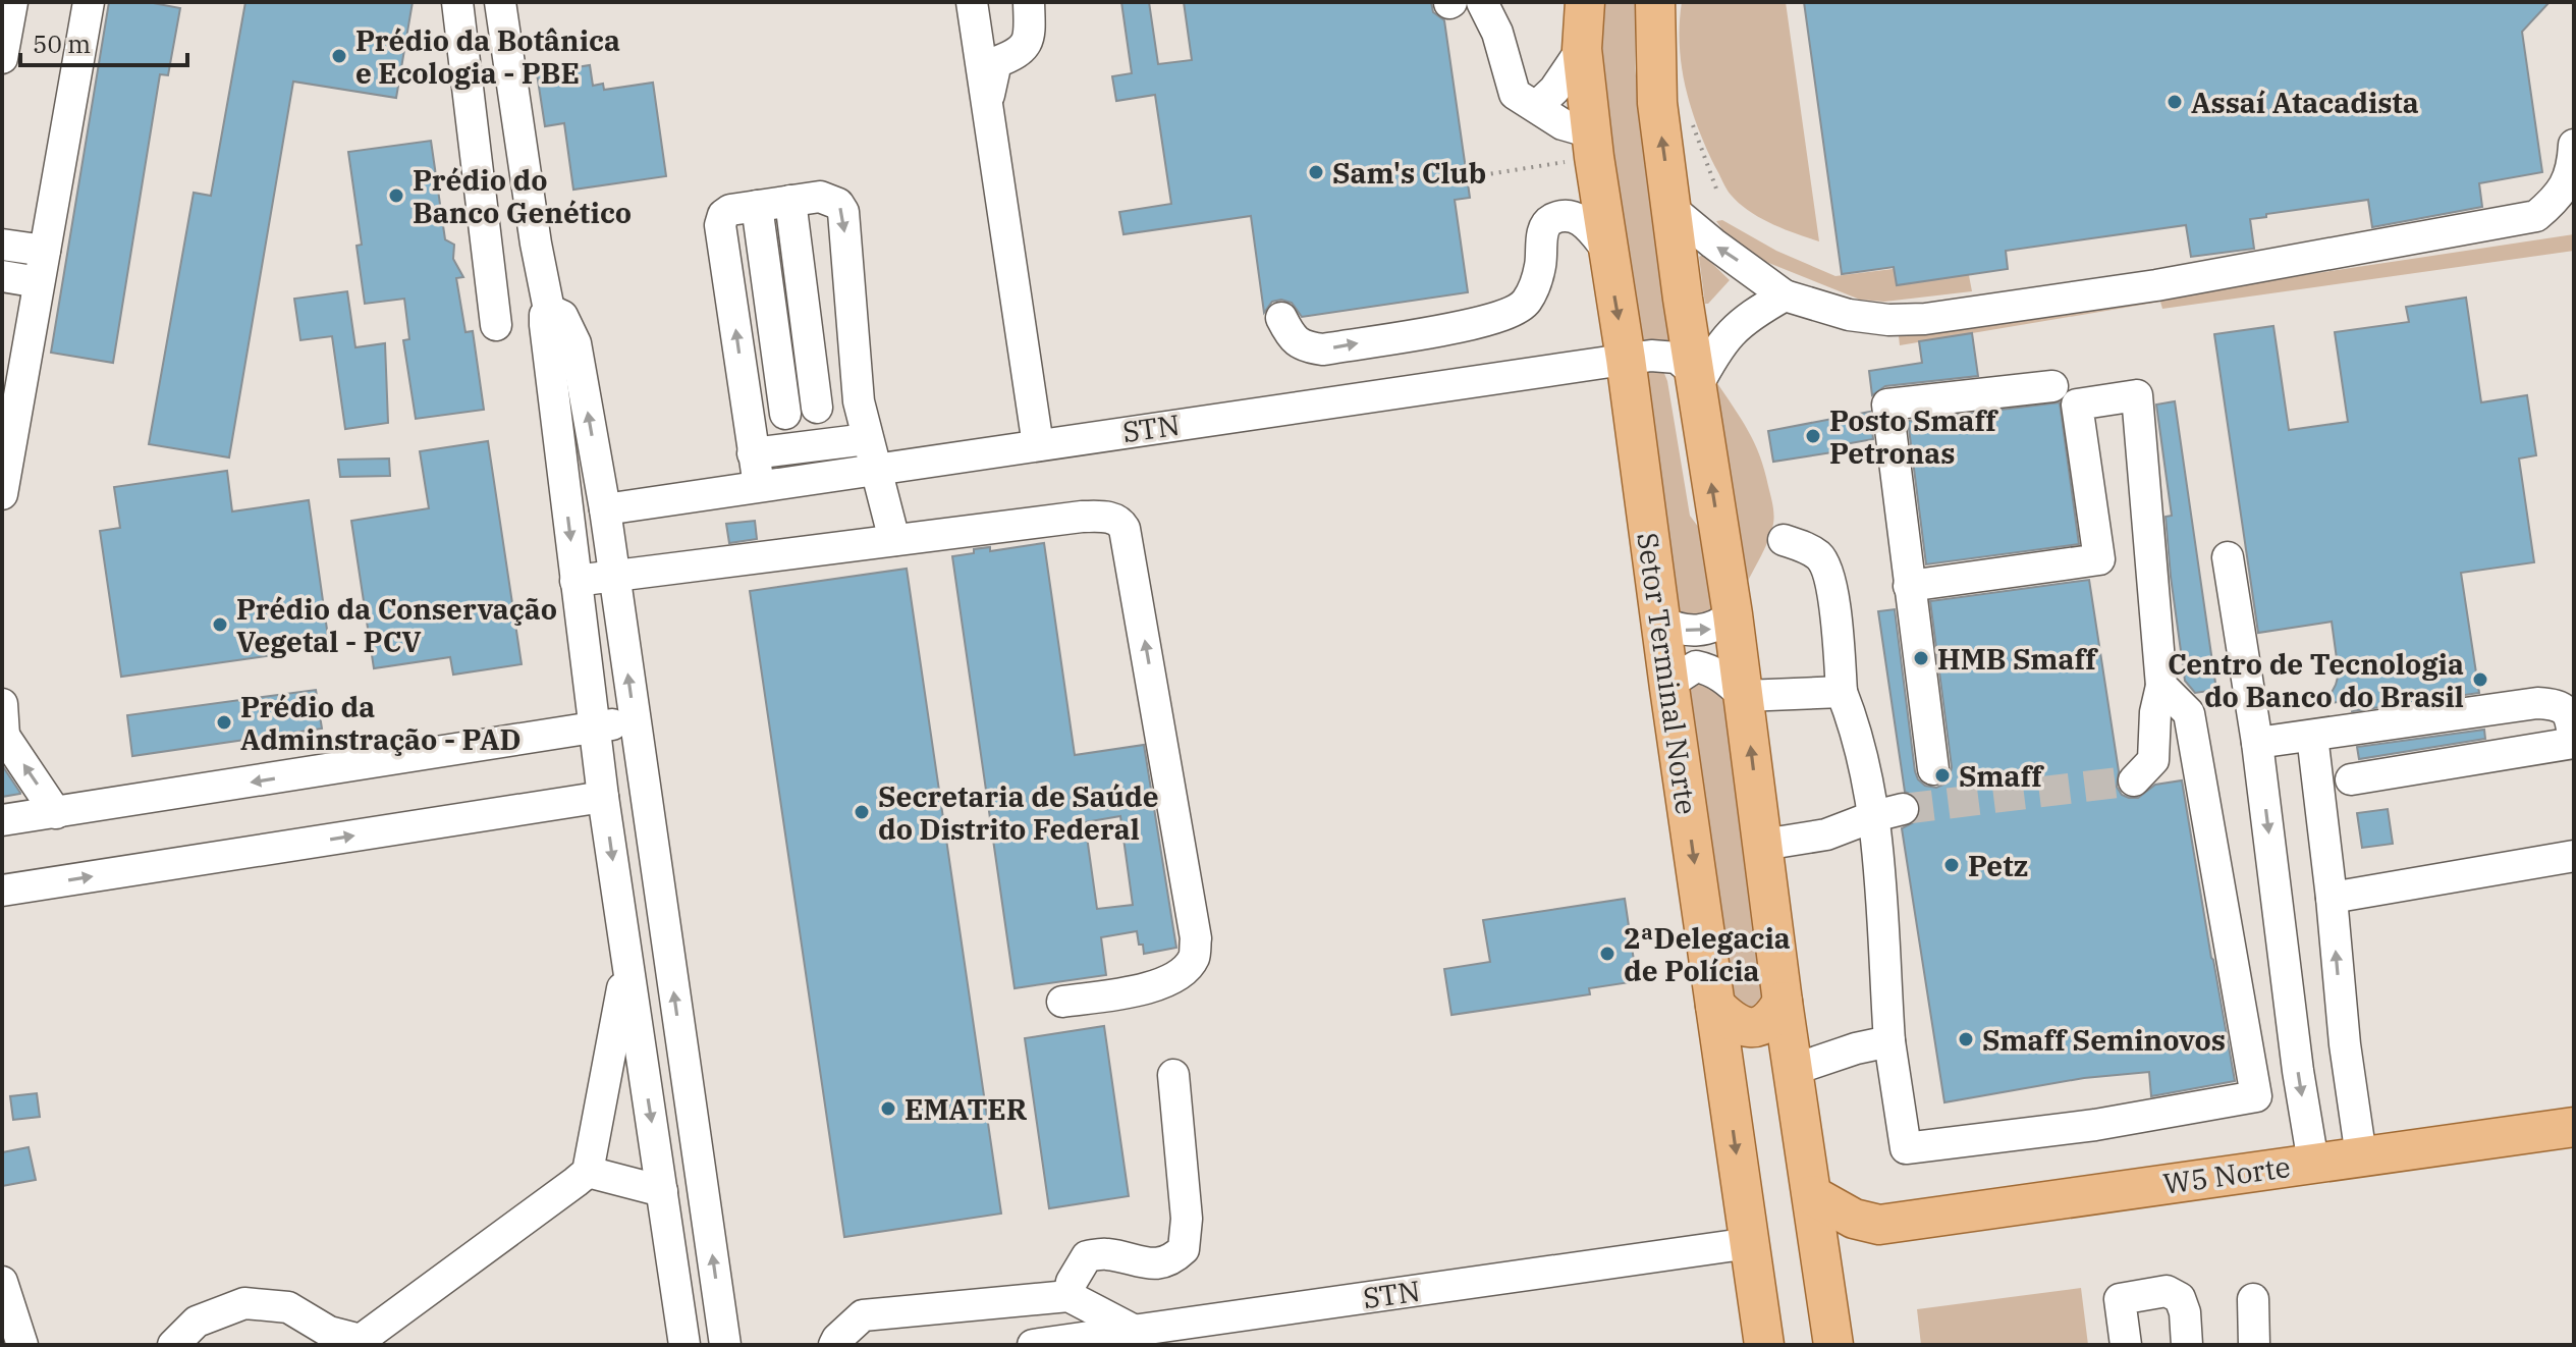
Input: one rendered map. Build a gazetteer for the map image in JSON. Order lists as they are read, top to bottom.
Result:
{
  "streets": {
    "main road": ["Setor Terminal Norte", "W5 Norte"],
    "street": ["STN"]
  },
  "crossings": [
    ["STN", "Setor Terminal Norte"]
  ],
  "places": [
    "Prédio da Botânica e Ecologia - PBE",
    "Assaí Atacadista",
    "Sam's Club",
    "Prédio do Banco Genético",
    "Posto Smaff Petronas",
    "Prédio da Conservação Vegetal - PCV",
    "HMB Smaff",
    "Centro de Tecnologia do Banco do Brasil",
    "Prédio da Adminstração - PAD",
    "Smaff",
    "Secretaria de Saúde do Distrito Federal",
    "Petz",
    "2ªDelegacia de Polícia",
    "Smaff Seminovos",
    "EMATER"
  ],
  "scale_bar": "50 m"
}
